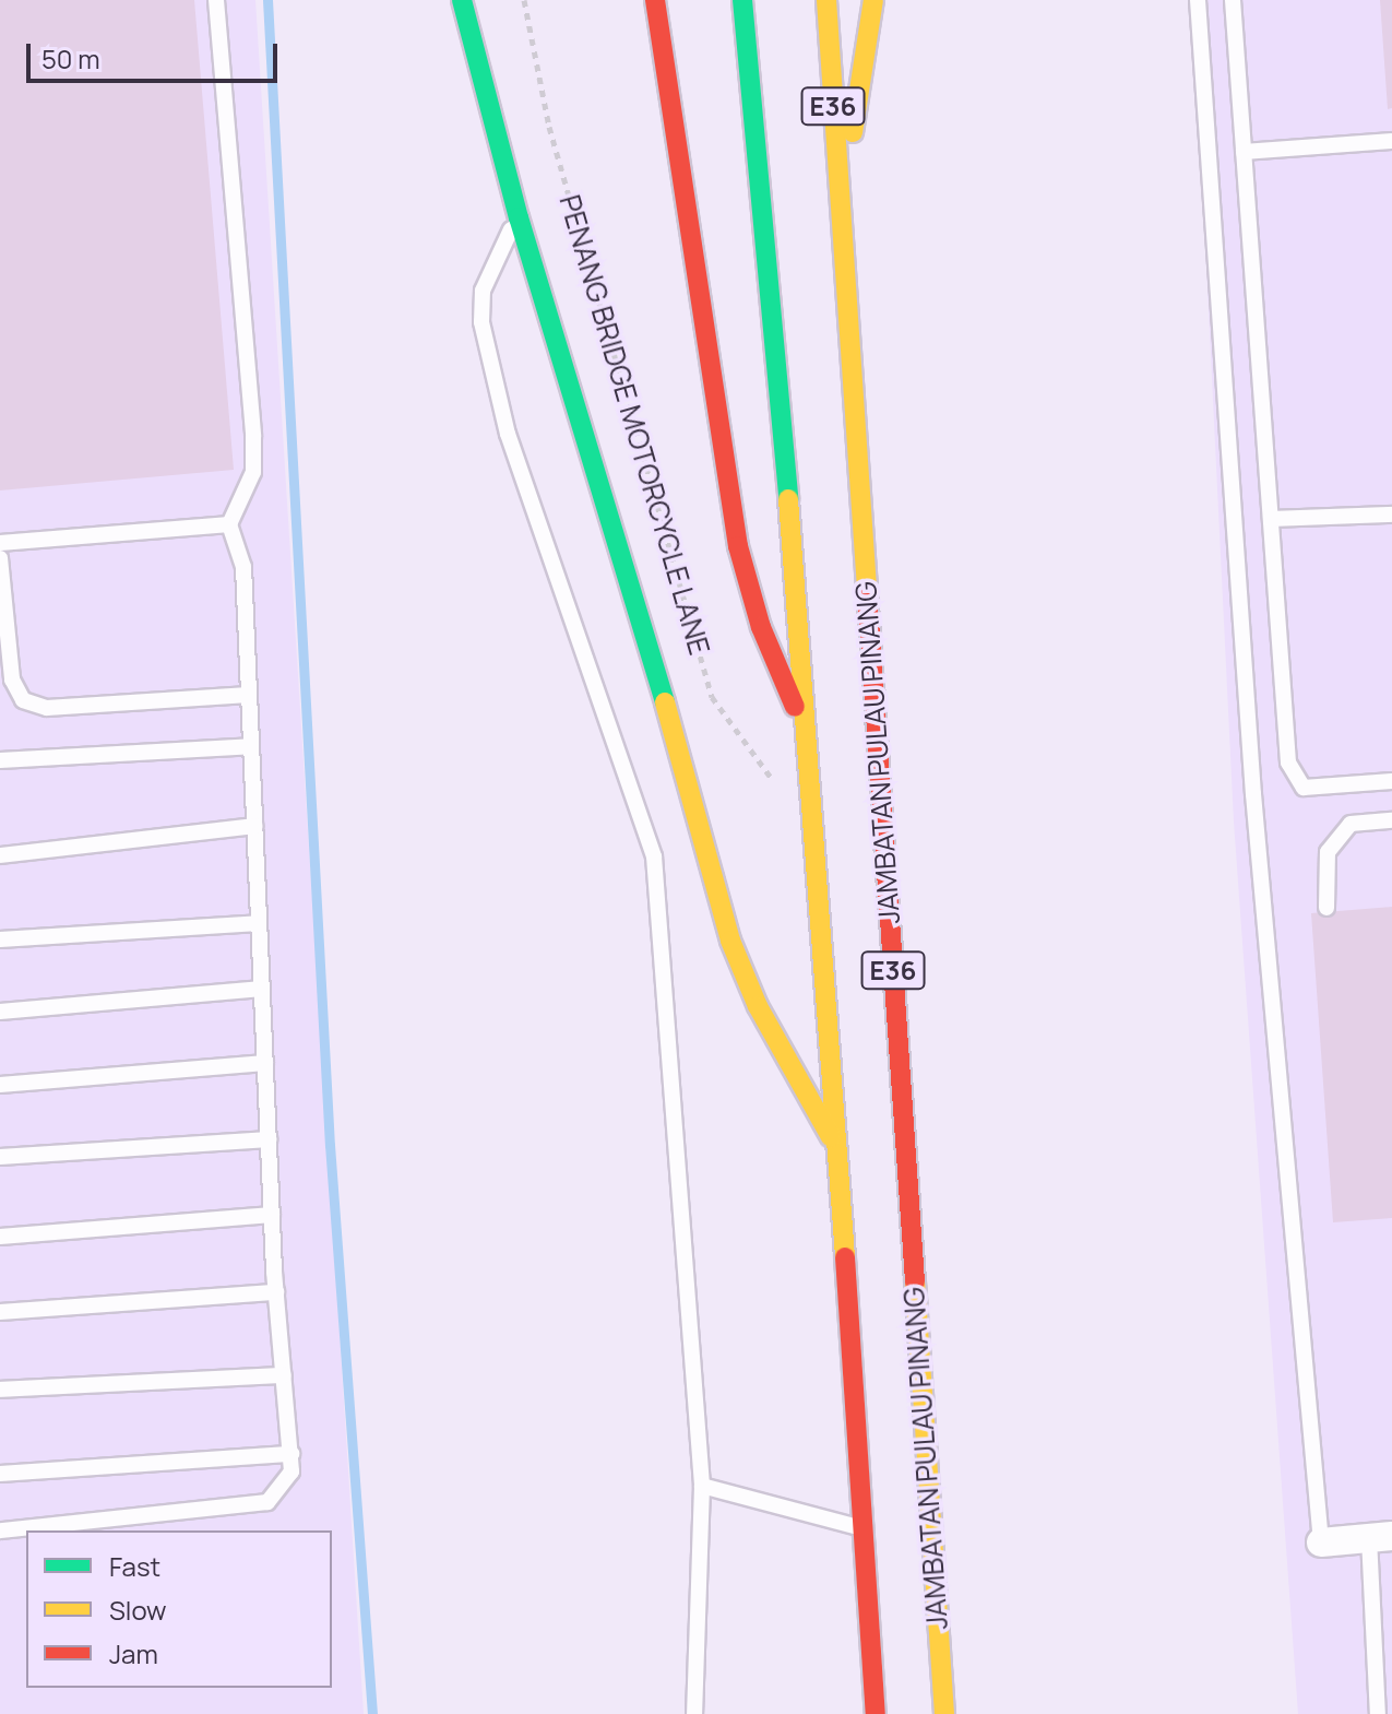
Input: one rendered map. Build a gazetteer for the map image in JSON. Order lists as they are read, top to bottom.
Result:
{
  "streets": {
    "highway": ["E36", "JAMBATAN PULAU PINANG"],
    "path": ["PENANG BRIDGE MOTORCYCLE LANE"]
  },
  "crossings": [
    ["E36", "PENANG BRIDGE MOTORCYCLE LANE"]
  ],
  "legend": ["Fast", "Slow", "Jam"],
  "scale_bar": "50 m"
}
